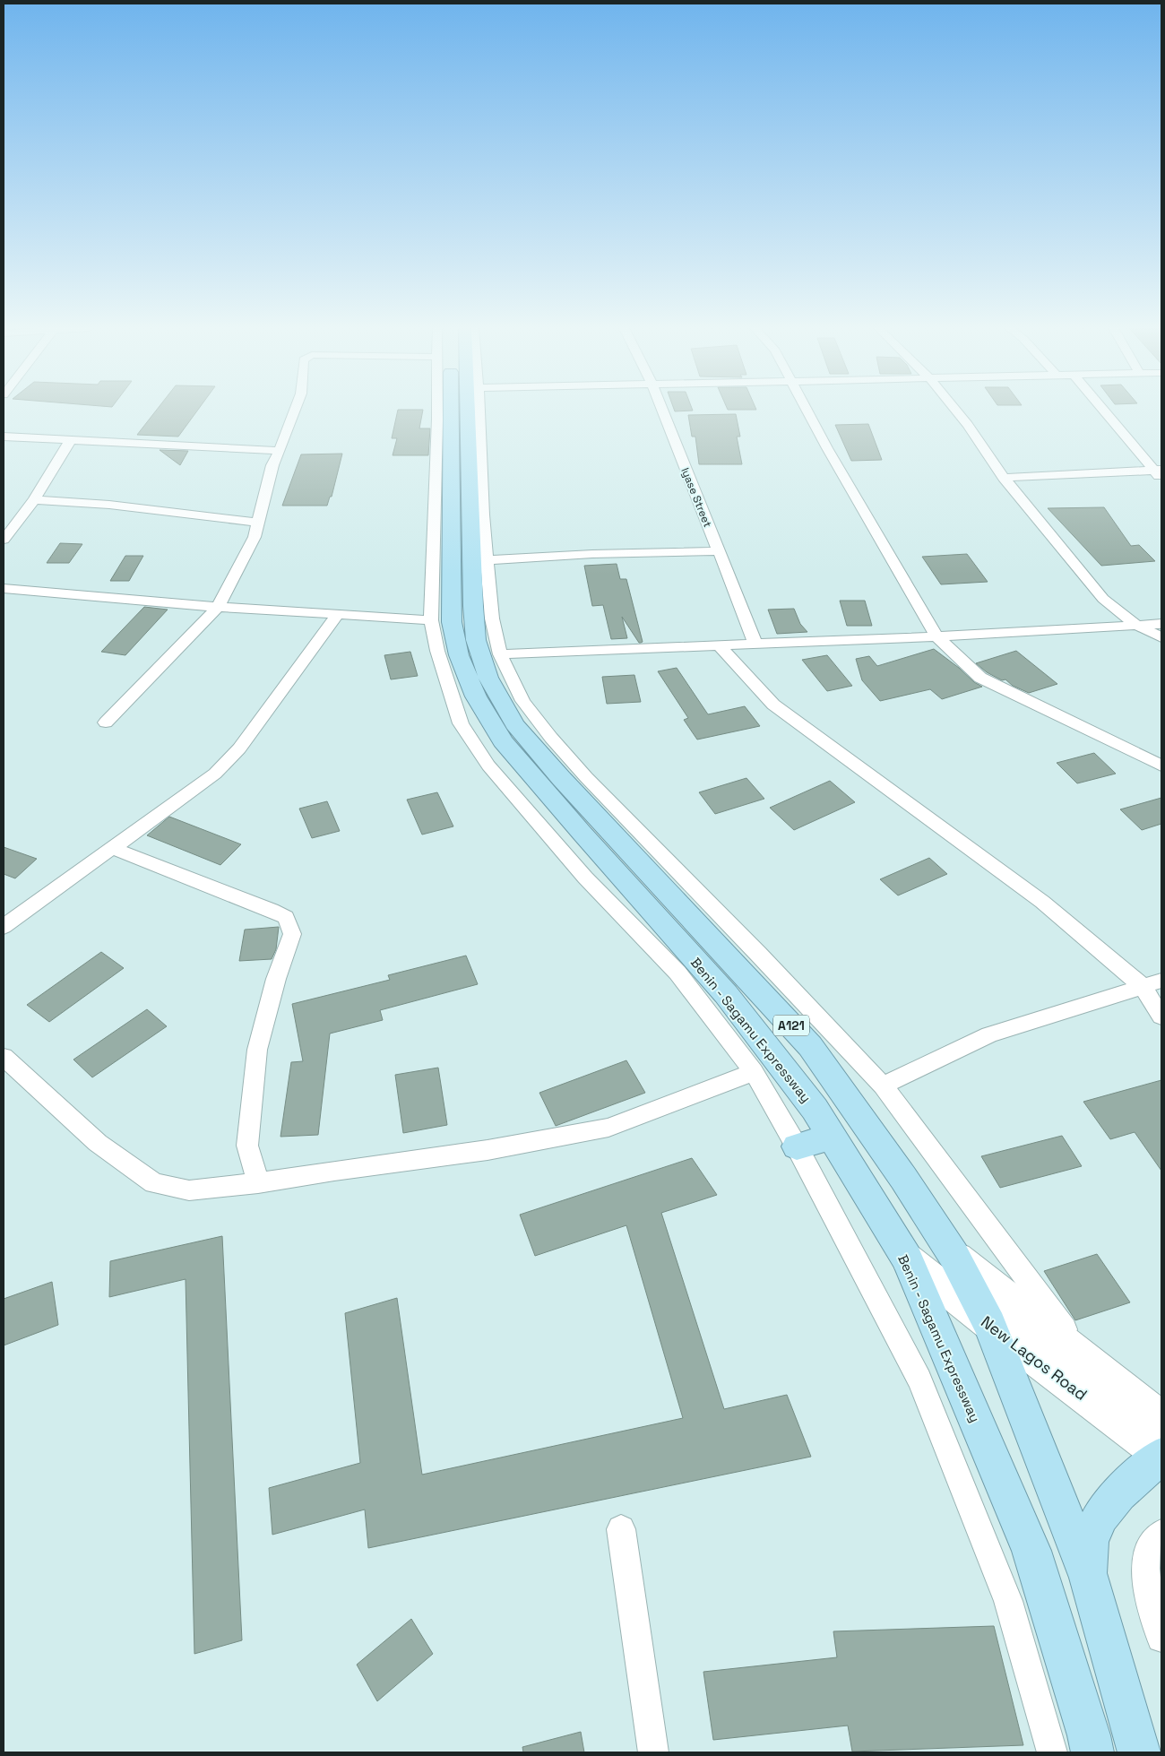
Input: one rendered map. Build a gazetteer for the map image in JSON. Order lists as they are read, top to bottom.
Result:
{
  "streets": {
    "highway": ["A121", "Benin - Sagamu Expressway"],
    "main road": ["New Lagos Road"],
    "street": ["Iyase Street"]
  },
  "crossings": [
    ["A121", "New Lagos Road"],
    ["Benin - Sagamu Expressway", "New Lagos Road"]
  ]
}
